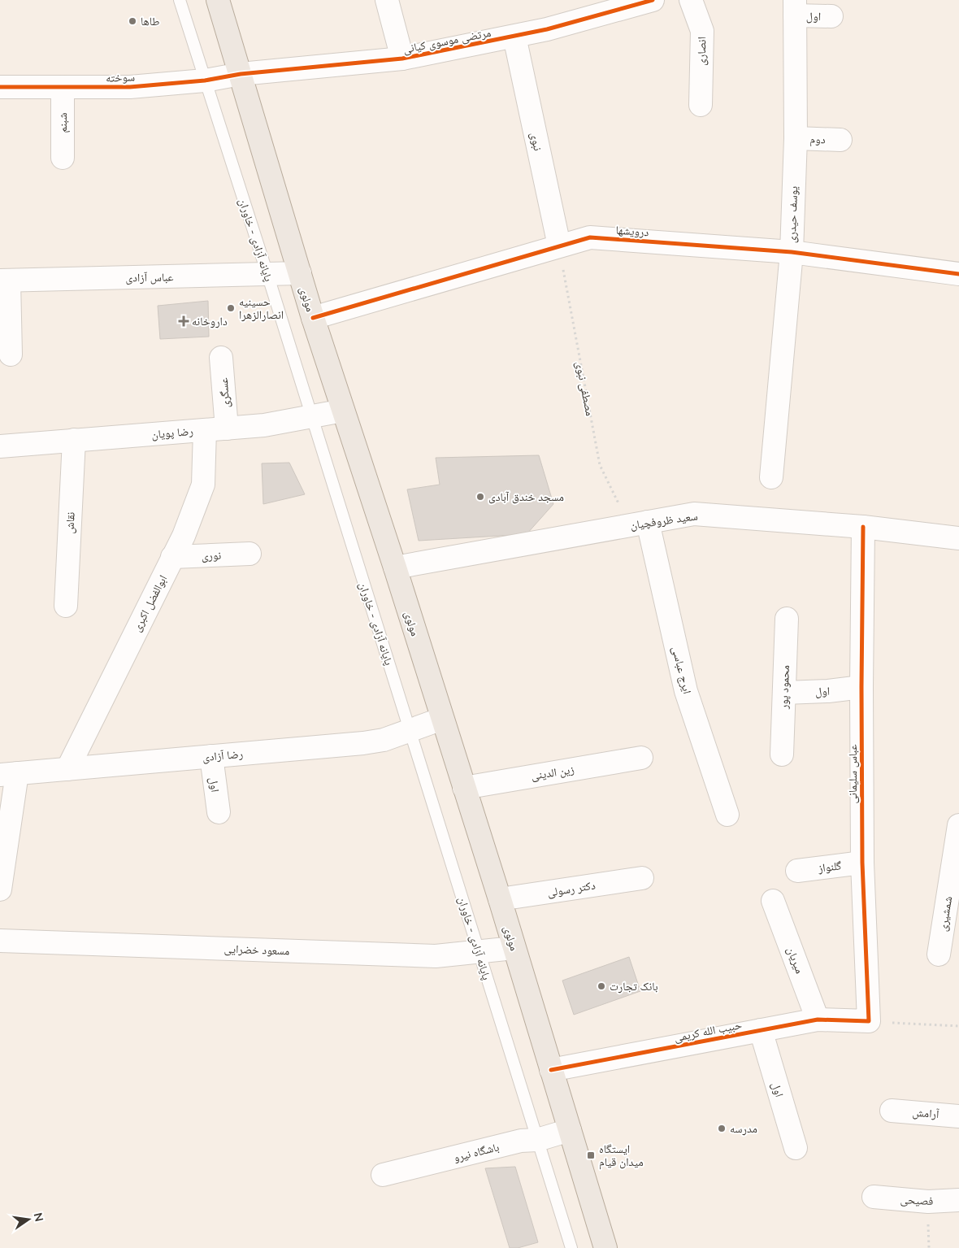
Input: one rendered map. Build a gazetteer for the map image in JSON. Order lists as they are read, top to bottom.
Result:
{
  "streets": {
    "main road": ["مولوی"],
    "street": [
      "اول",
      "مرتضی موسوی کیانی",
      "انصاری",
      "سوخته",
      "شبنم",
      "دوم",
      "نبوی",
      "یوسف حیدری",
      "درویشها",
      "عباس آزادی",
      "عسگری",
      "رضا پویان",
      "سعید ظروفچیان",
      "نقاش",
      "نوری",
      "ابوالفضل اکبری",
      "ایرج عباسی",
      "محمود پور",
      "رضا آزادی",
      "زین الدینی",
      "عباس سلیمانی",
      "گلنواز",
      "دکتر رسولی",
      "شمشیری",
      "مسعود خضرایی",
      "میریان",
      "حبیب الله کریمی",
      "آرامش",
      "باشگاه نیرو",
      "فصیحی"
    ],
    "lane": ["پایانه آزادی - خاوران"],
    "path": ["مصطفی نبوی"]
  },
  "crossings": [
    ["اول", "یوسف حیدری"],
    ["اول", "محمود پور"],
    ["اول", "رضا آزادی"],
    ["اول", "عباس سلیمانی"],
    ["اول", "حبیب الله کریمی"],
    ["مرتضی موسوی کیانی", "سوخته"],
    ["مرتضی موسوی کیانی", "نبوی"],
    ["مرتضی موسوی کیانی", "مولوی"],
    ["سوخته", "شبنم"],
    ["سوخته", "پایانه آزادی - خاوران"],
    ["سوخته", "مولوی"],
    ["دوم", "یوسف حیدری"],
    ["نبوی", "درویشها"],
    ["نبوی", "مصطفی نبوی"],
    ["یوسف حیدری", "درویشها"],
    ["درویشها", "مولوی"],
    ["درویشها", "مصطفی نبوی"],
    ["پایانه آزادی - خاوران", "عباس آزادی"],
    ["پایانه آزادی - خاوران", "رضا پویان"],
    ["پایانه آزادی - خاوران", "رضا آزادی"],
    ["پایانه آزادی - خاوران", "مسعود خضرایی"],
    ["پایانه آزادی - خاوران", "باشگاه نیرو"],
    ["عباس آزادی", "مولوی"],
    ["مولوی", "رضا پویان"],
    ["مولوی", "سعید ظروفچیان"],
    ["مولوی", "رضا آزادی"],
    ["مولوی", "زین الدینی"],
    ["مولوی", "دکتر رسولی"],
    ["مولوی", "مسعود خضرایی"],
    ["مولوی", "حبیب الله کریمی"],
    ["مولوی", "باشگاه نیرو"],
    ["مصطفی نبوی", "سعید ظروفچیان"],
    ["مصطفی نبوی", "ایرج عباسی"],
    ["عسگری", "رضا پویان"],
    ["عسگری", "ابوالفضل اکبری"],
    ["رضا پویان", "نقاش"],
    ["رضا پویان", "ابوالفضل اکبری"],
    ["سعید ظروفچیان", "ایرج عباسی"],
    ["سعید ظروفچیان", "عباس سلیمانی"],
    ["نوری", "ابوالفضل اکبری"],
    ["ابوالفضل اکبری", "رضا آزادی"],
    ["عباس سلیمانی", "گلنواز"],
    ["عباس سلیمانی", "حبیب الله کریمی"],
    ["میریان", "حبیب الله کریمی"]
  ],
  "places": {
    "other": [
      "طاها",
      "حسینیه انصارالزهرا",
      "مسجد خندق آبادی",
      "بانک تجارت",
      "مدرسه"
    ],
    "health": ["داروخانه"],
    "transit": ["ایستگاه میدان قیام"]
  },
  "north": "right"
}
